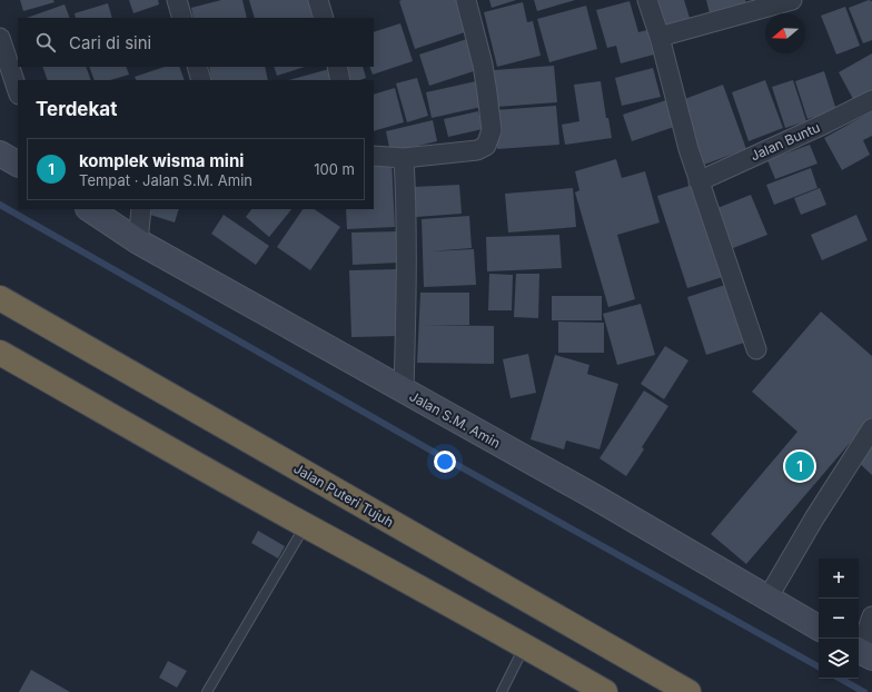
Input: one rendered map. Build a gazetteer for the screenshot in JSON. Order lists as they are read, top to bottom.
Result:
{
  "streets": {
    "highway": ["Jalan Puteri Tujuh"],
    "street": ["Jalan Buntu", "Jalan S.M. Amin"]
  },
  "north": "left",
  "page": {
    "search": "Cari di sini",
    "heading": "Terdekat",
    "list": [
      {
        "mark": "1",
        "name": "komplek wisma mini",
        "note": "Tempat · Jalan S.M. Amin",
        "value": "100 m"
      }
    ],
    "pins": "1",
    "map_buttons": ["+", "−"]
  }
}
